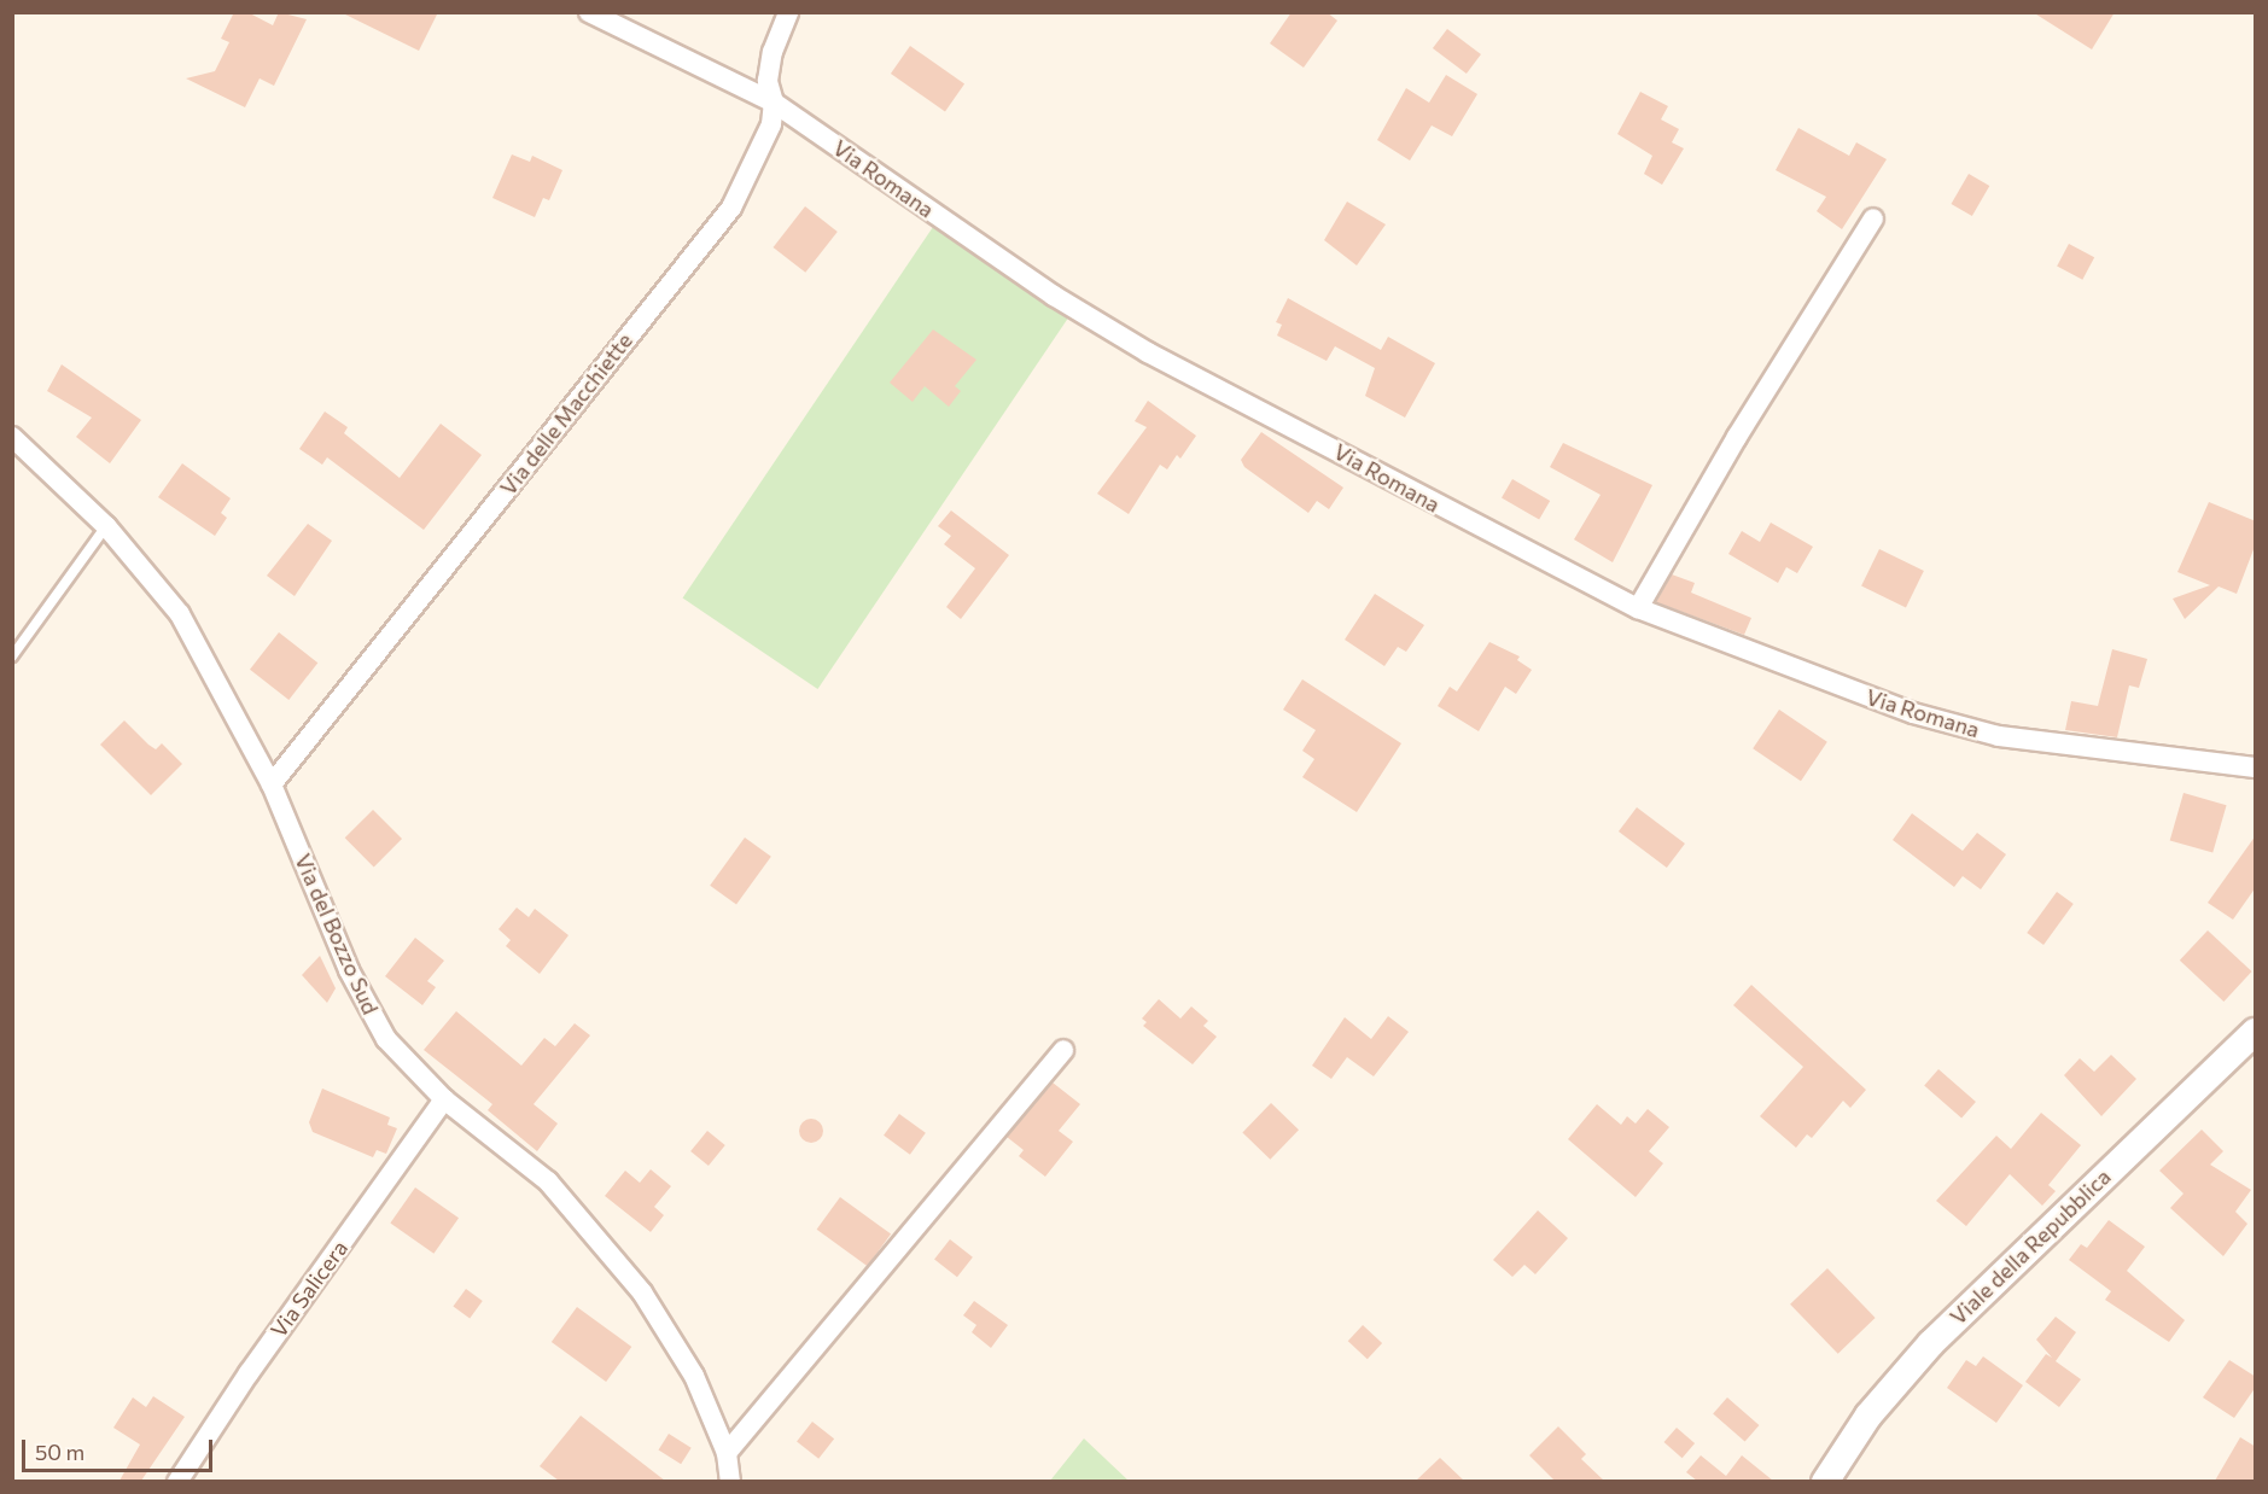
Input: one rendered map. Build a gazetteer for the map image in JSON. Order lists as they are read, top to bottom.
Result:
{
  "streets": {
    "main road": ["Viale della Repubblica"],
    "street": [
      "Via Romana",
      "Via delle Macchiette",
      "Via del Bozzo Sud",
      "Via Salicera"
    ]
  },
  "crossings": [
    ["Via Romana", "Via delle Macchiette"],
    ["Via delle Macchiette", "Via del Bozzo Sud"],
    ["Via del Bozzo Sud", "Via Salicera"]
  ],
  "scale_bar": "50 m"
}
